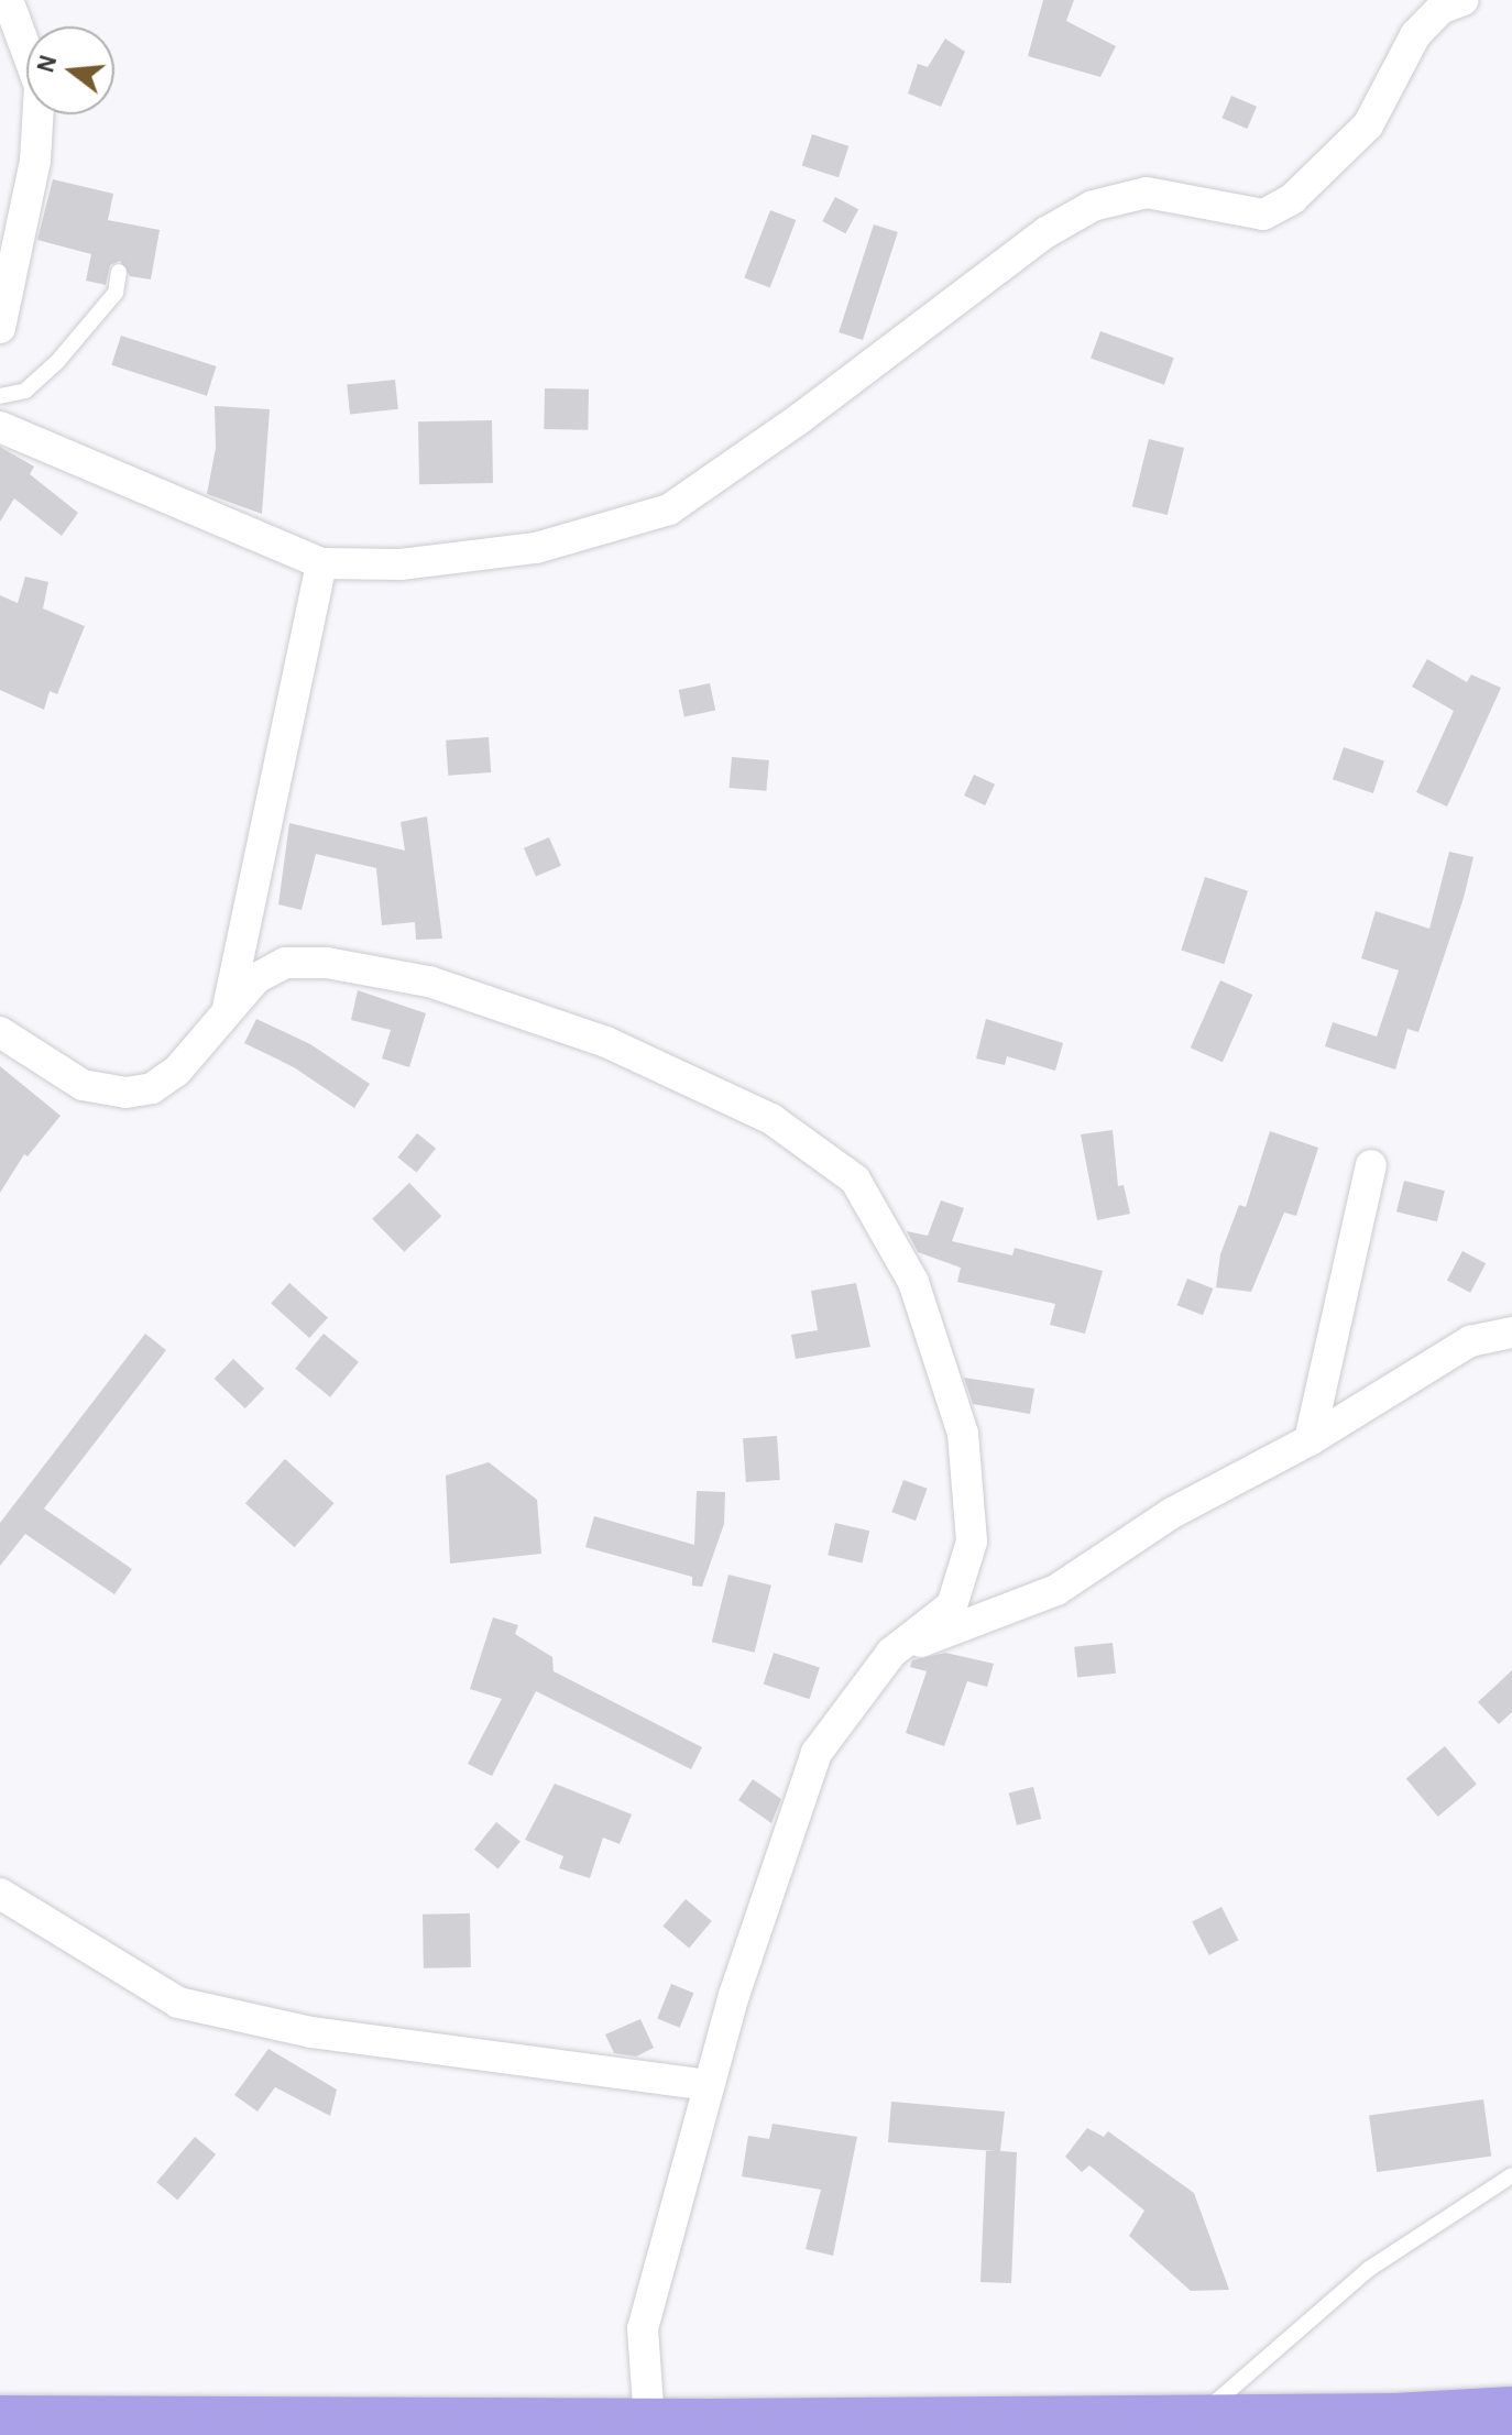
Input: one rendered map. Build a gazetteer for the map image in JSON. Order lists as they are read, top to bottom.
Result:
{
  "north": "left"
}
